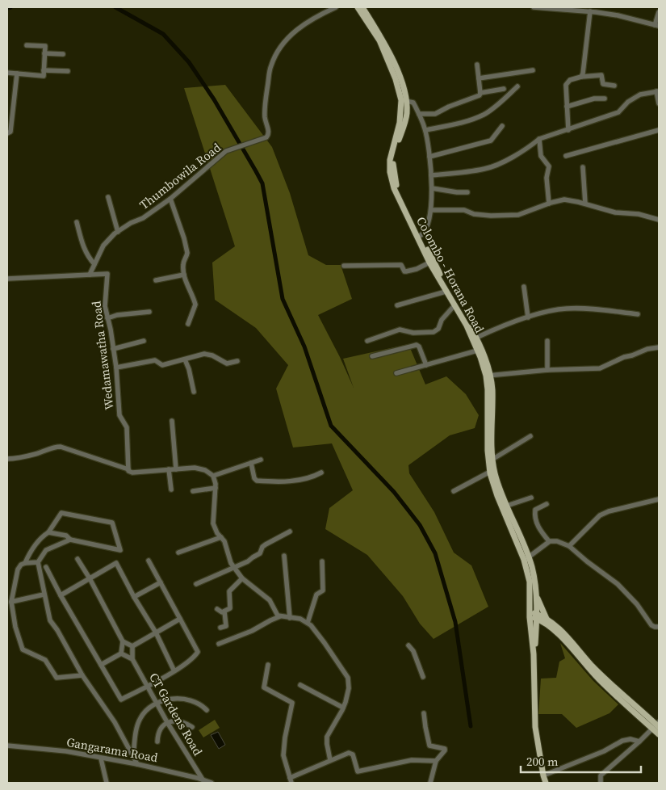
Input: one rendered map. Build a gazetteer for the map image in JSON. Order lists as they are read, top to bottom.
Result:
{
  "streets": {
    "main road": ["Colombo - Horana Road"],
    "street": [
      "Thumbowila Road",
      "Wedamawatha Road",
      "CT Gardens Road",
      "Gangarama Road"
    ]
  },
  "crossings": [
    ["Thumbowila Road", "Wedamawatha Road"],
    ["CT Gardens Road", "Gangarama Road"]
  ],
  "scale_bar": "200 m"
}
